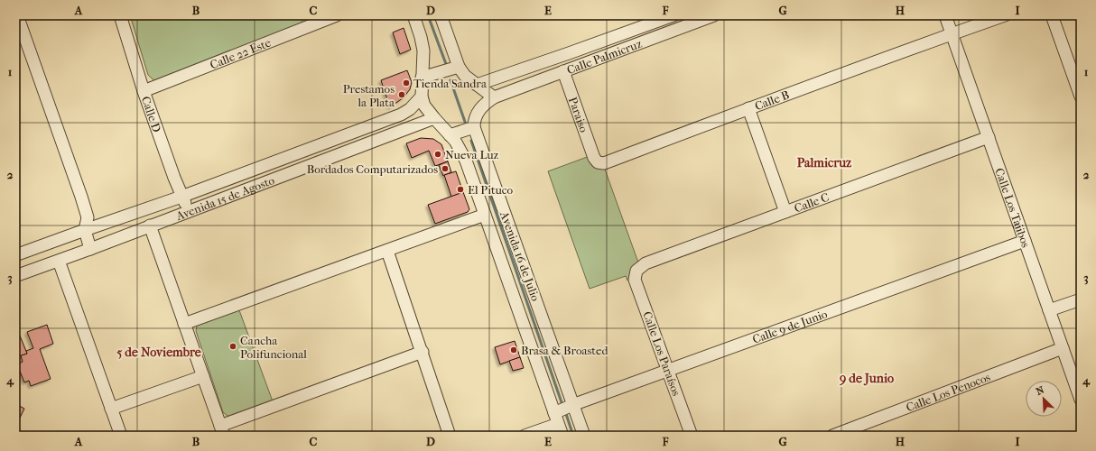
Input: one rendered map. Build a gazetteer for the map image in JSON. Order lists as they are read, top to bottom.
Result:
{
  "streets": {
    "street": [
      "Calle 22 Este",
      "Calle Palmicruz",
      "Calle B",
      "Calle D",
      "Paraiso",
      "Avenida 15 de Agosto",
      "Calle C",
      "Calle Los Tajibos",
      "Avenida 16 de Julio",
      "Calle 9 de Junio",
      "Calle Los Paraísos",
      "Calle Los Penocos"
    ]
  },
  "crossings": [
    ["Calle 22 Este", "Calle D"],
    ["Calle Palmicruz", "Paraiso"],
    ["Calle B", "Paraiso"],
    ["Calle B", "Calle Los Tajibos"],
    ["Calle D", "Avenida 15 de Agosto"],
    ["Avenida 15 de Agosto", "Avenida 16 de Julio"],
    ["Calle C", "Calle Los Tajibos"],
    ["Calle C", "Calle Los Paraísos"],
    ["Calle Los Tajibos", "Calle 9 de Junio"],
    ["Calle Los Tajibos", "Calle Los Penocos"],
    ["Avenida 16 de Julio", "Calle 9 de Junio"],
    ["Calle 9 de Junio", "Calle Los Paraísos"]
  ],
  "districts": ["Palmicruz", "5 de Noviembre", "9 de Junio"],
  "places": [
    "Tienda Sandra",
    "Prestamos la Plata",
    "Nueva Luz",
    "Bordados Computarizados",
    "El Pituco",
    "Cancha Polifuncional",
    "Brasa & Broasted"
  ],
  "north": "top left",
  "grid": {
    "columns": [
      "A",
      "B",
      "C",
      "D",
      "E",
      "F",
      "G",
      "H",
      "I"
    ],
    "rows": [
      "1",
      "2",
      "3",
      "4"
    ]
  }
}
